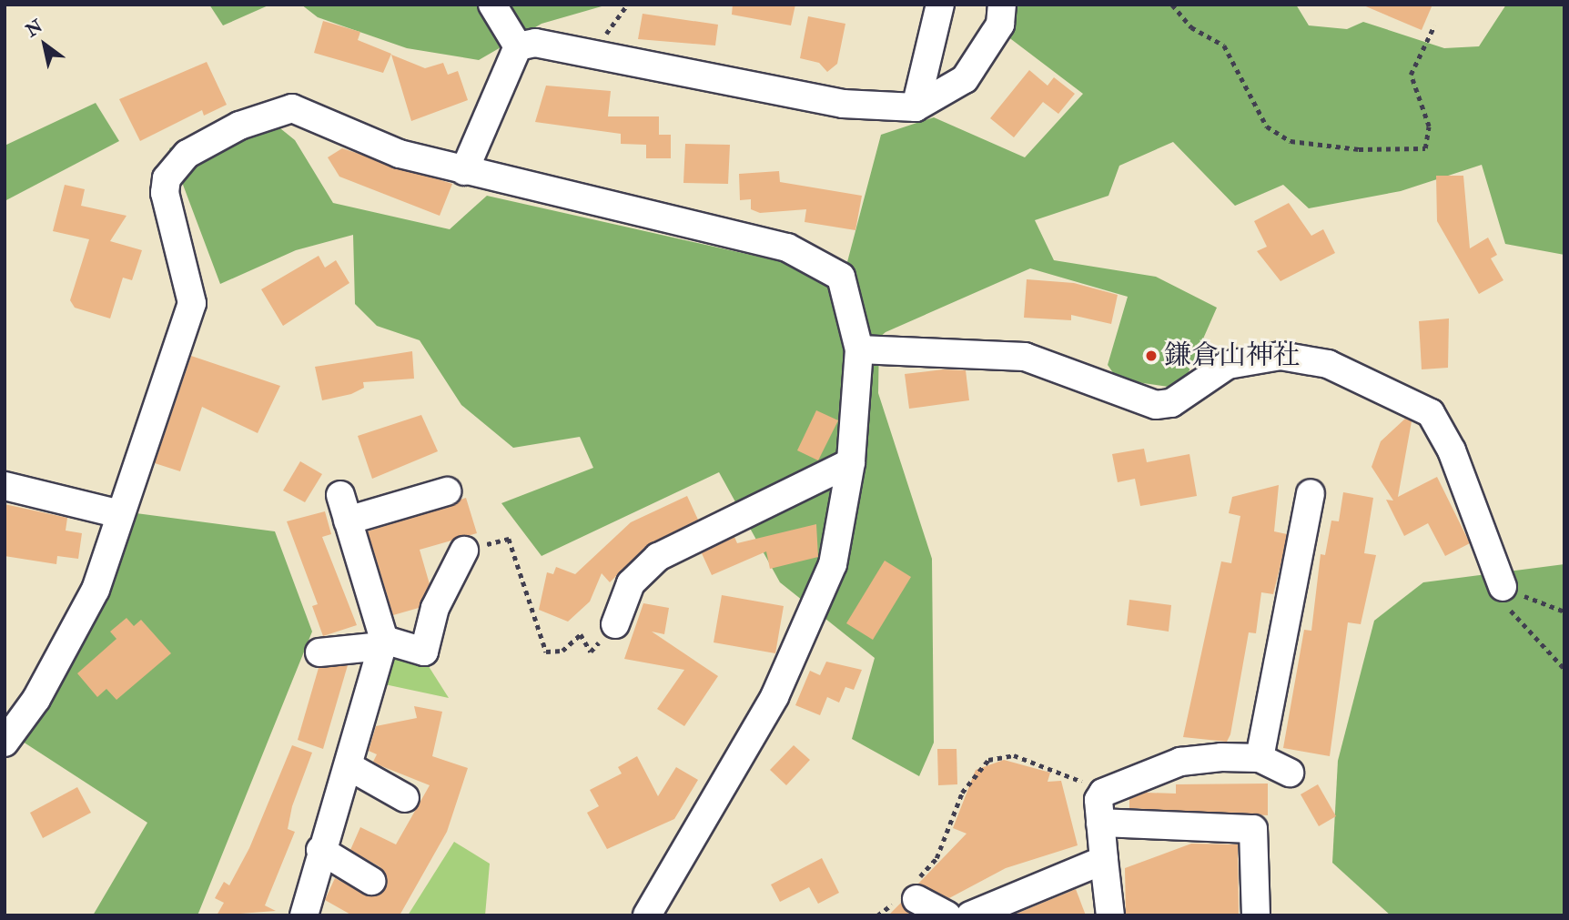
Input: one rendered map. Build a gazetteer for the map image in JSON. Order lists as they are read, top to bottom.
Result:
{
  "places": ["鎌倉山神社"],
  "north": "top left"
}
